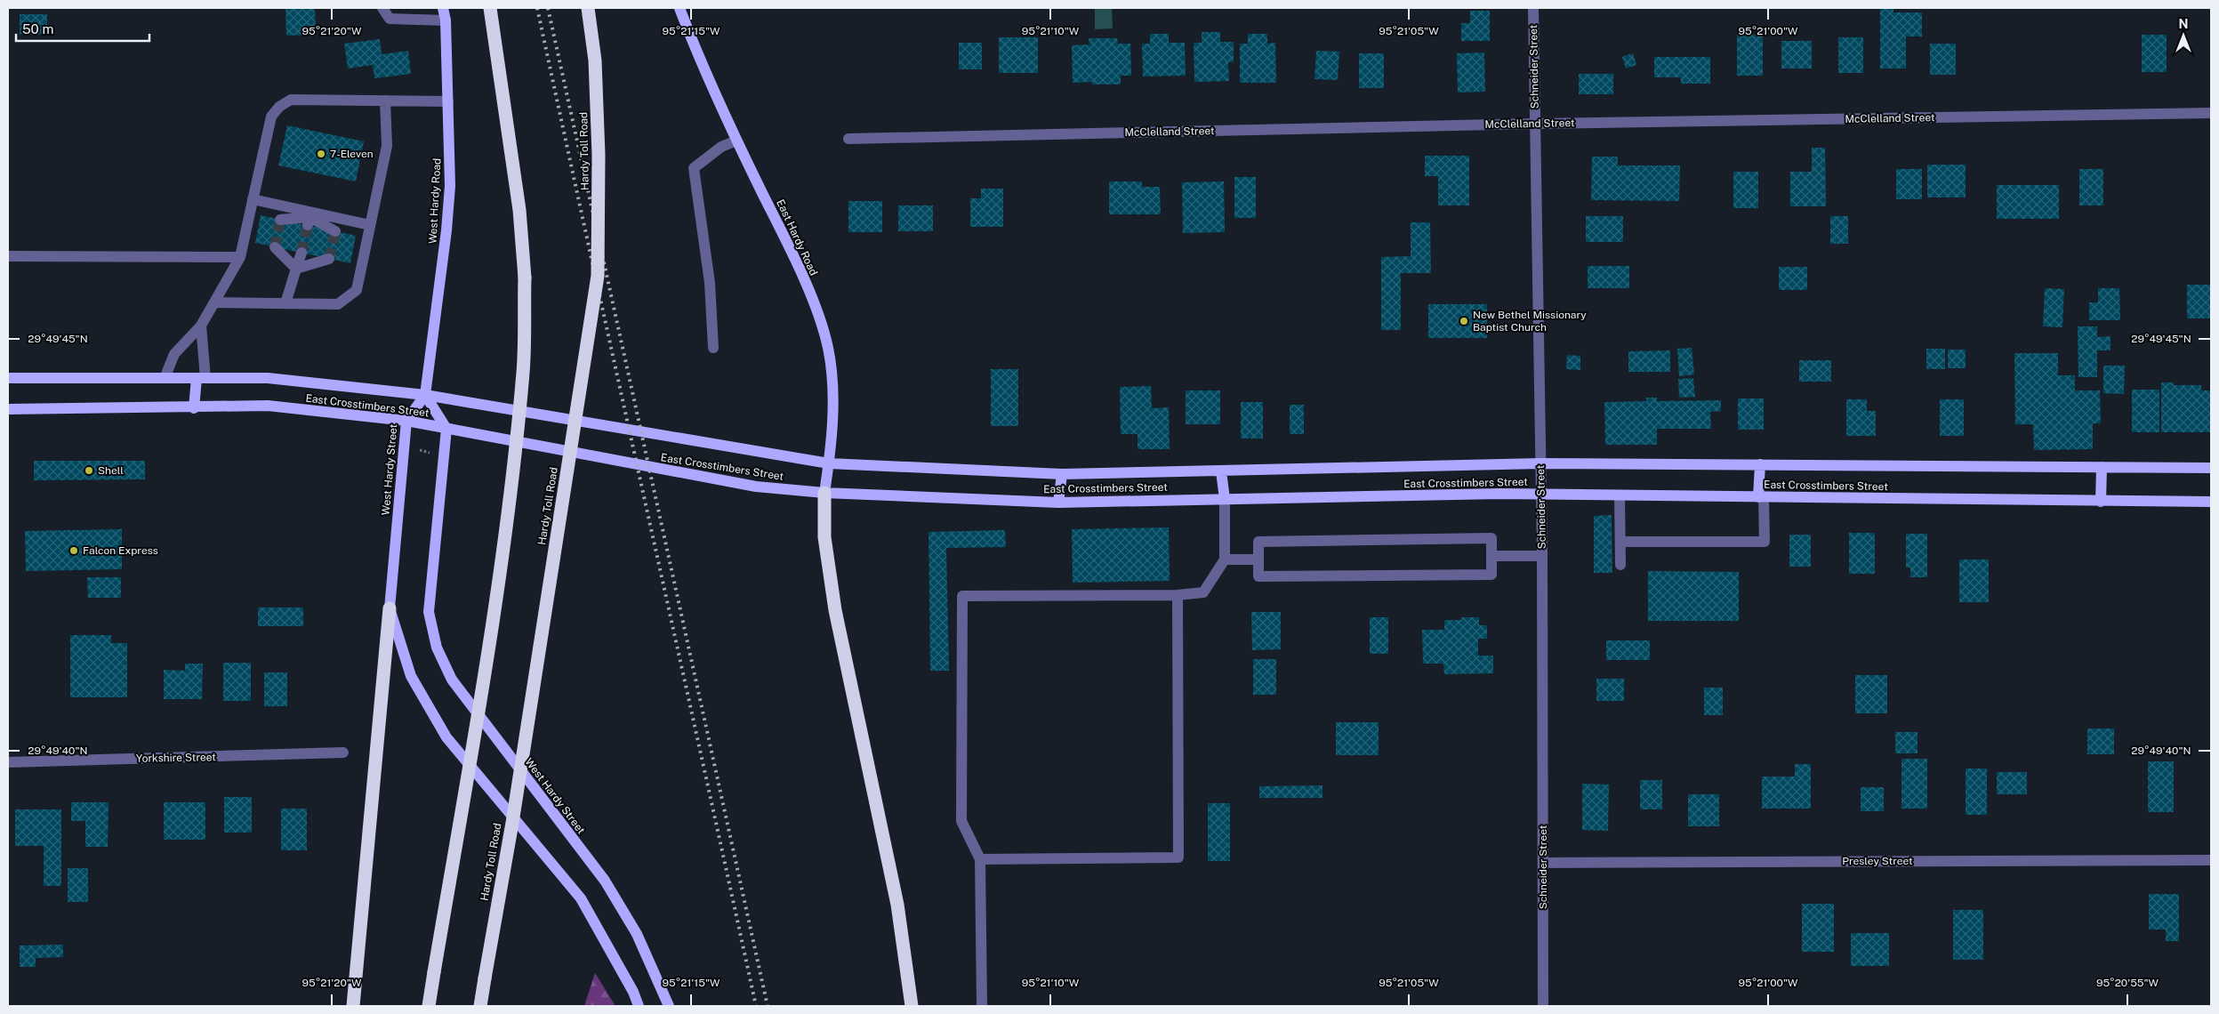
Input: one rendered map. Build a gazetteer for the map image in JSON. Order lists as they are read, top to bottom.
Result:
{
  "streets": {
    "highway": ["Hardy Toll Road"],
    "main road": [
      "West Hardy Road",
      "East Hardy Road",
      "East Crosstimbers Street",
      "West Hardy Street"
    ],
    "street": [
      "Schneider Street",
      "McClelland Street",
      "Yorkshire Street",
      "Presley Street"
    ]
  },
  "crossings": [
    ["Schneider Street", "McClelland Street"],
    ["Schneider Street", "East Crosstimbers Street"],
    ["Schneider Street", "Presley Street"],
    ["West Hardy Road", "East Crosstimbers Street"],
    ["West Hardy Road", "West Hardy Street"],
    ["East Hardy Road", "East Crosstimbers Street"],
    ["East Crosstimbers Street", "West Hardy Street"]
  ],
  "places": [
    "7-Eleven",
    "New Bethel Missionary Baptist Church",
    "Shell",
    "Falcon Express"
  ],
  "scale_bar": "50 m",
  "north": "top",
  "coordinates": [
    "95°21'20\"W",
    "95°21'15\"W",
    "95°21'10\"W",
    "95°21'05\"W",
    "95°21'00\"W",
    "29°49'45\"N",
    "29°49'40\"N",
    "95°20'55\"W"
  ]
}
